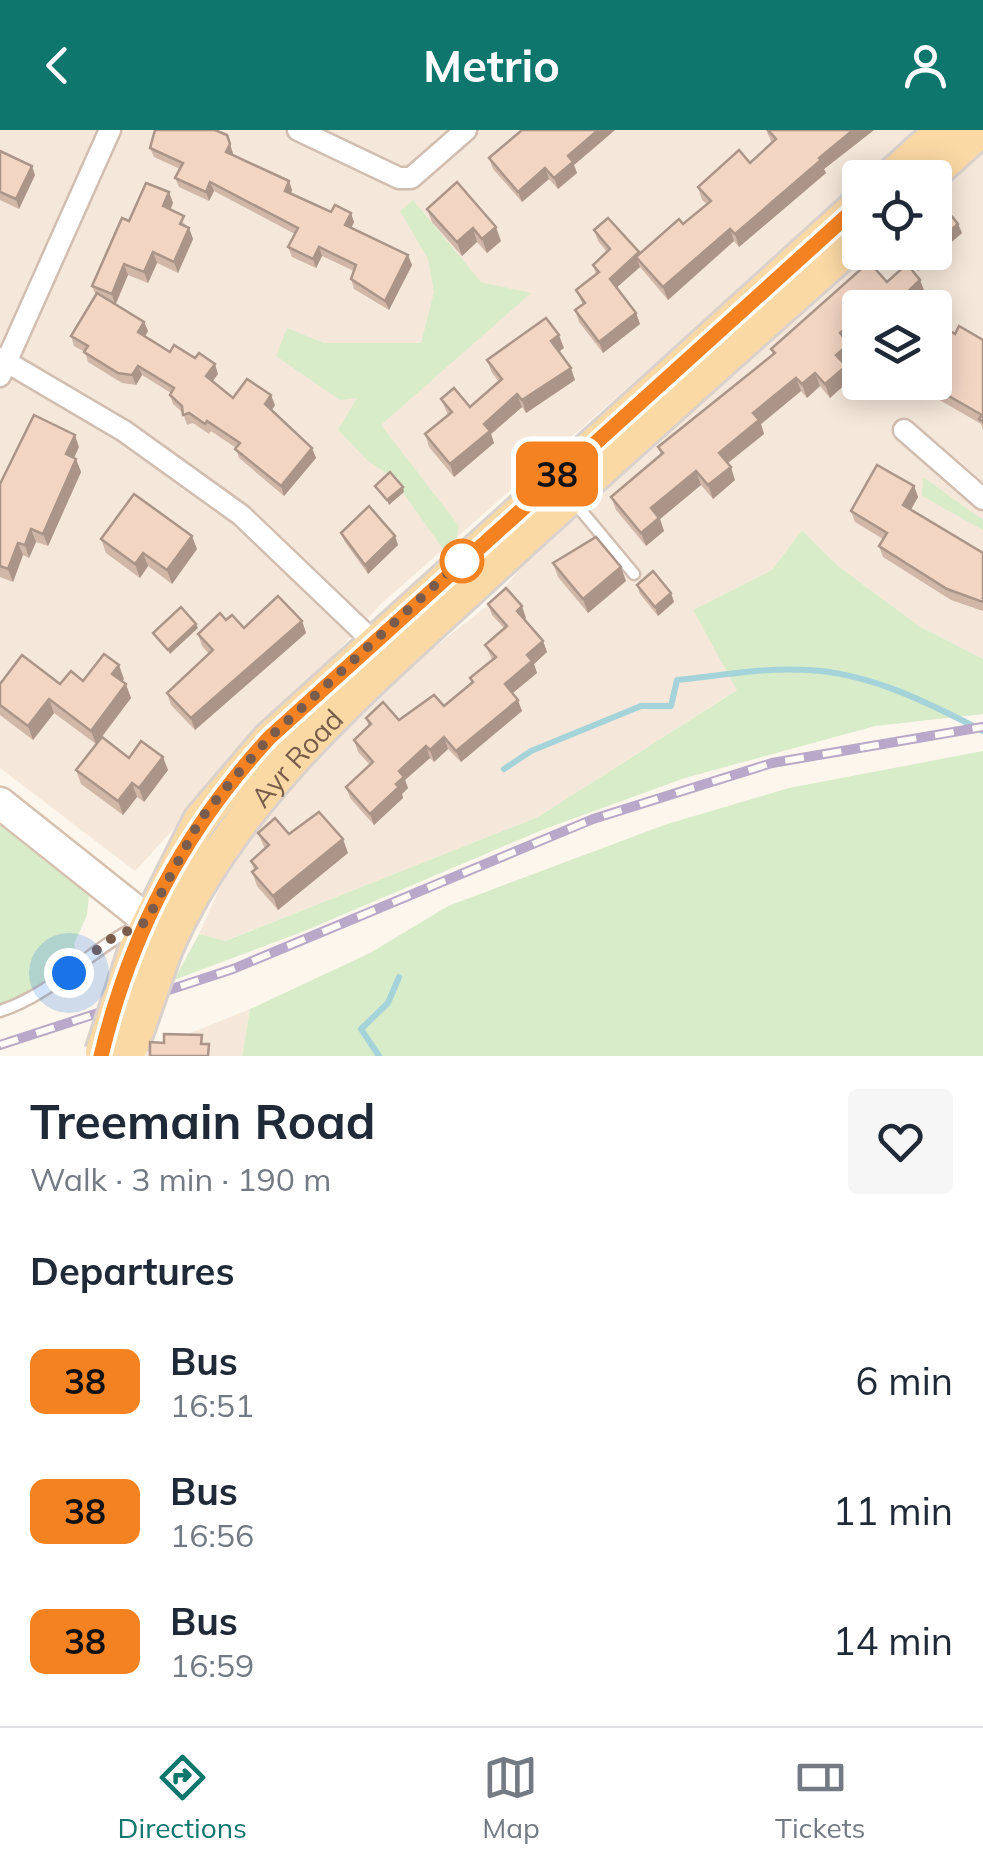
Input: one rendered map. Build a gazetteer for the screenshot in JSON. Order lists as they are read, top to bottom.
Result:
{
  "streets": {
    "main road": ["Ayr Road"]
  },
  "lines": ["bus line 38"],
  "page": {
    "header": "Metrio",
    "on_map": "38",
    "heading": [
      ["Treemain Road", "Walk · 3 min · 190 m"],
      "Departures"
    ],
    "list": [
      {
        "mark": "38",
        "name": "Bus",
        "note": "16:51",
        "value": "6 min"
      },
      {
        "mark": "38",
        "name": "Bus",
        "note": "16:56",
        "value": "11 min"
      },
      {
        "mark": "38",
        "name": "Bus",
        "note": "16:59",
        "value": "14 min"
      }
    ],
    "tabs": ["Directions", "Map", "Tickets"]
  }
}
